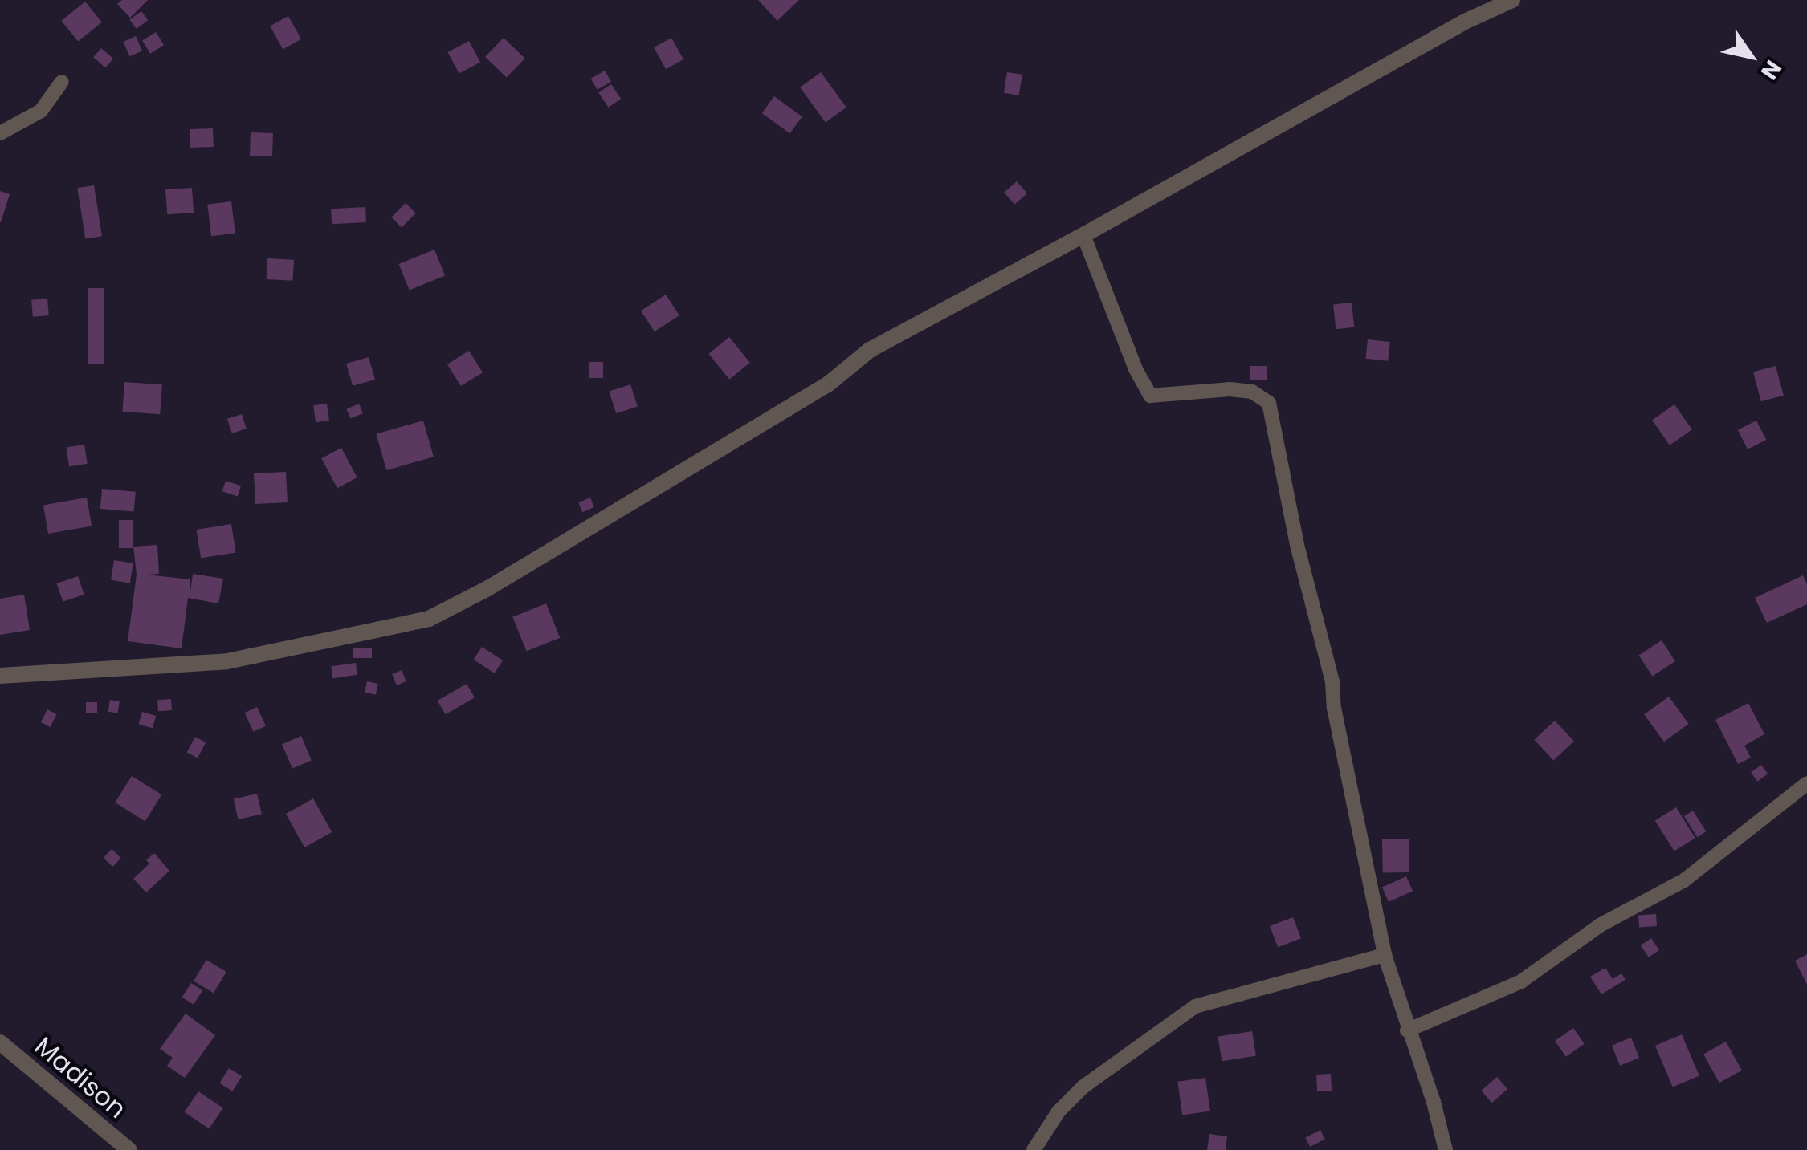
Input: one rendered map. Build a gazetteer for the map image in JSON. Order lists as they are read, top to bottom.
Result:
{
  "streets": {
    "street": ["Madison"]
  },
  "north": "bottom right"
}
